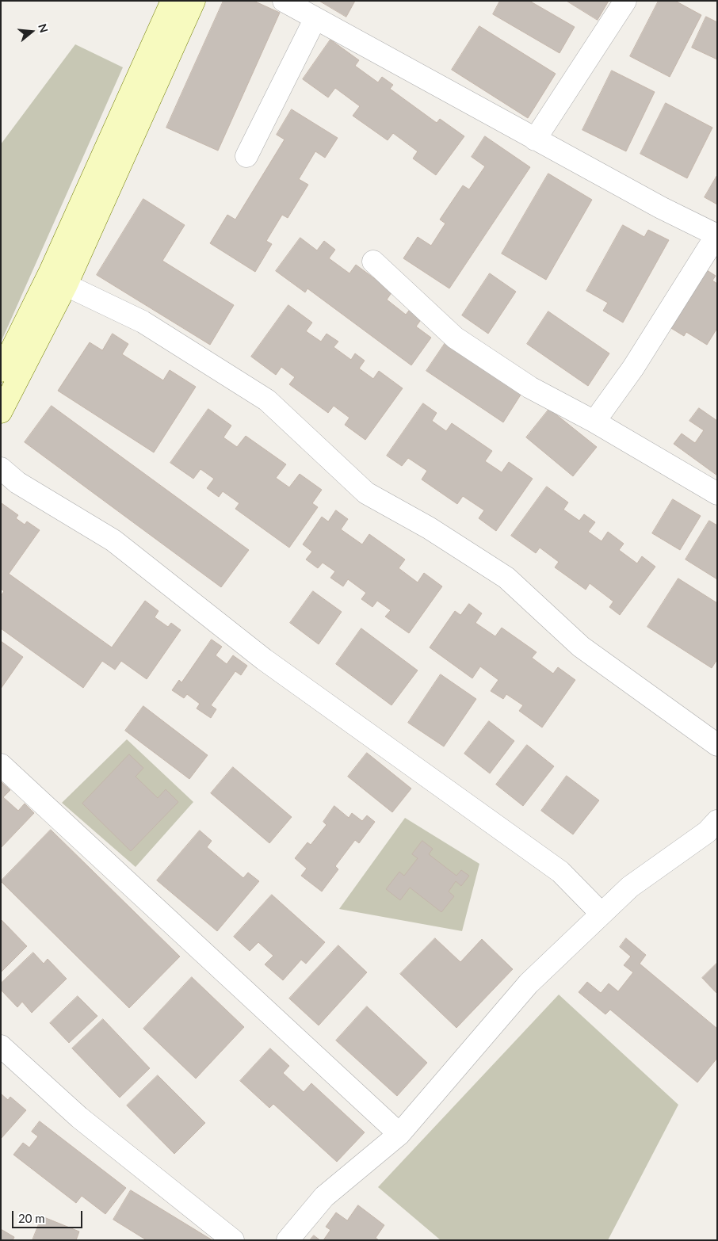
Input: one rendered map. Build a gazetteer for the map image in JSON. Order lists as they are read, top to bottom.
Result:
{
  "scale_bar": "20 m",
  "north": "right"
}
